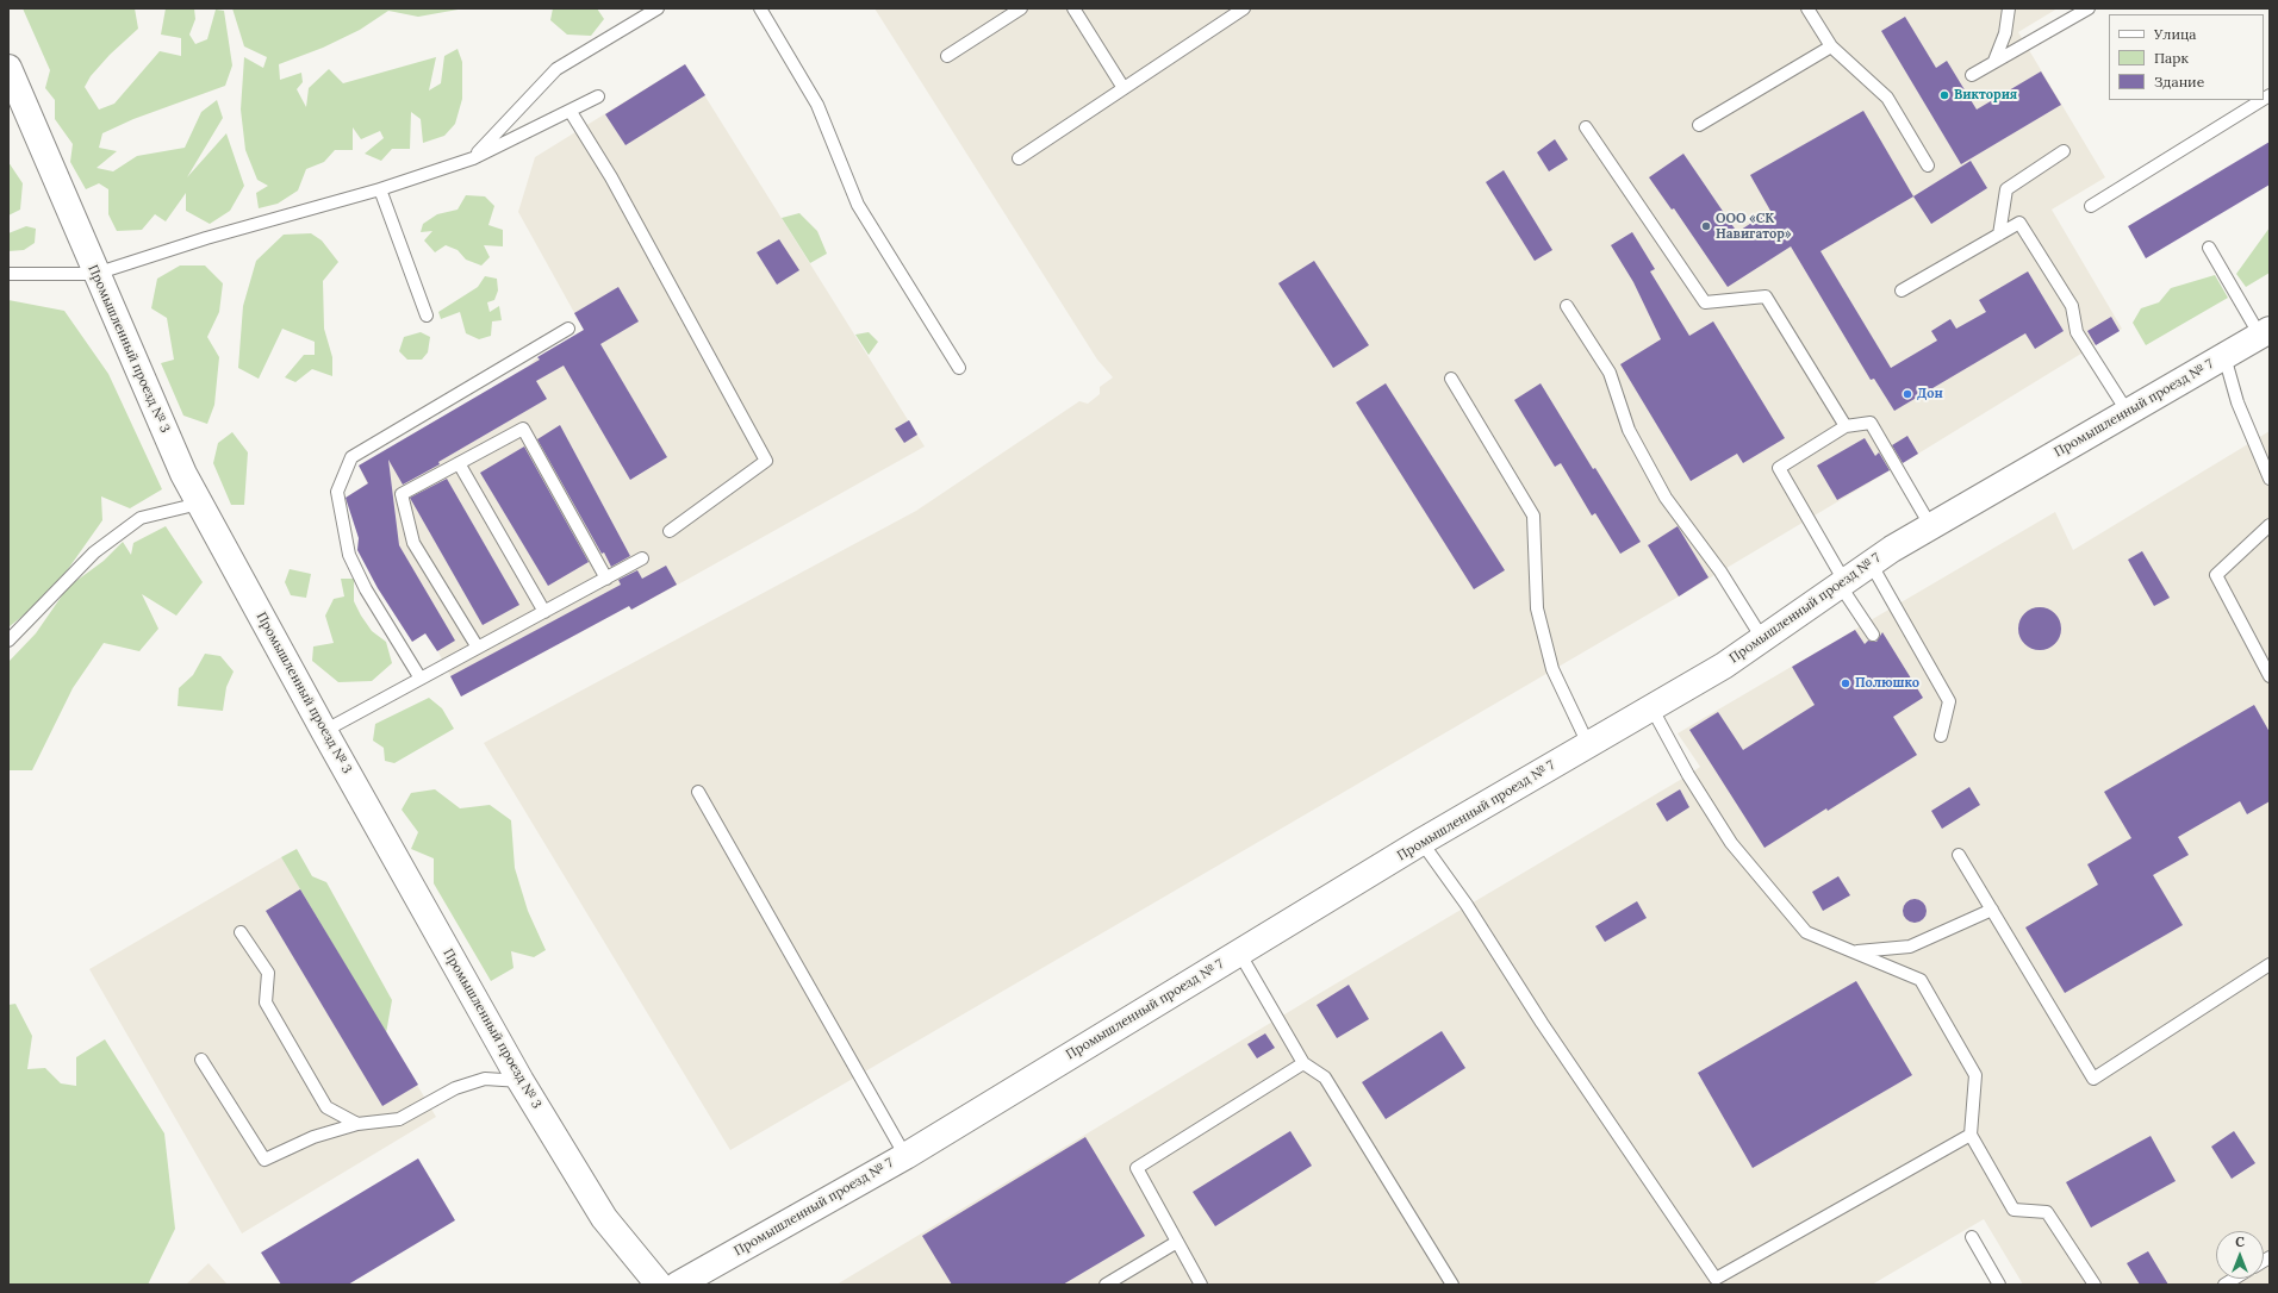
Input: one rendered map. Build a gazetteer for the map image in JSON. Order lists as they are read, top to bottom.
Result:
{
  "streets": {
    "street": ["Промышленный проезд № 3", "Промышленный проезд № 7"]
  },
  "places": [
    "Виктория",
    "ООО «СК Навигатор»",
    "Дон",
    "Полюшко"
  ],
  "legend": ["Улица", "Парк", "Здание"],
  "north": "top"
}
